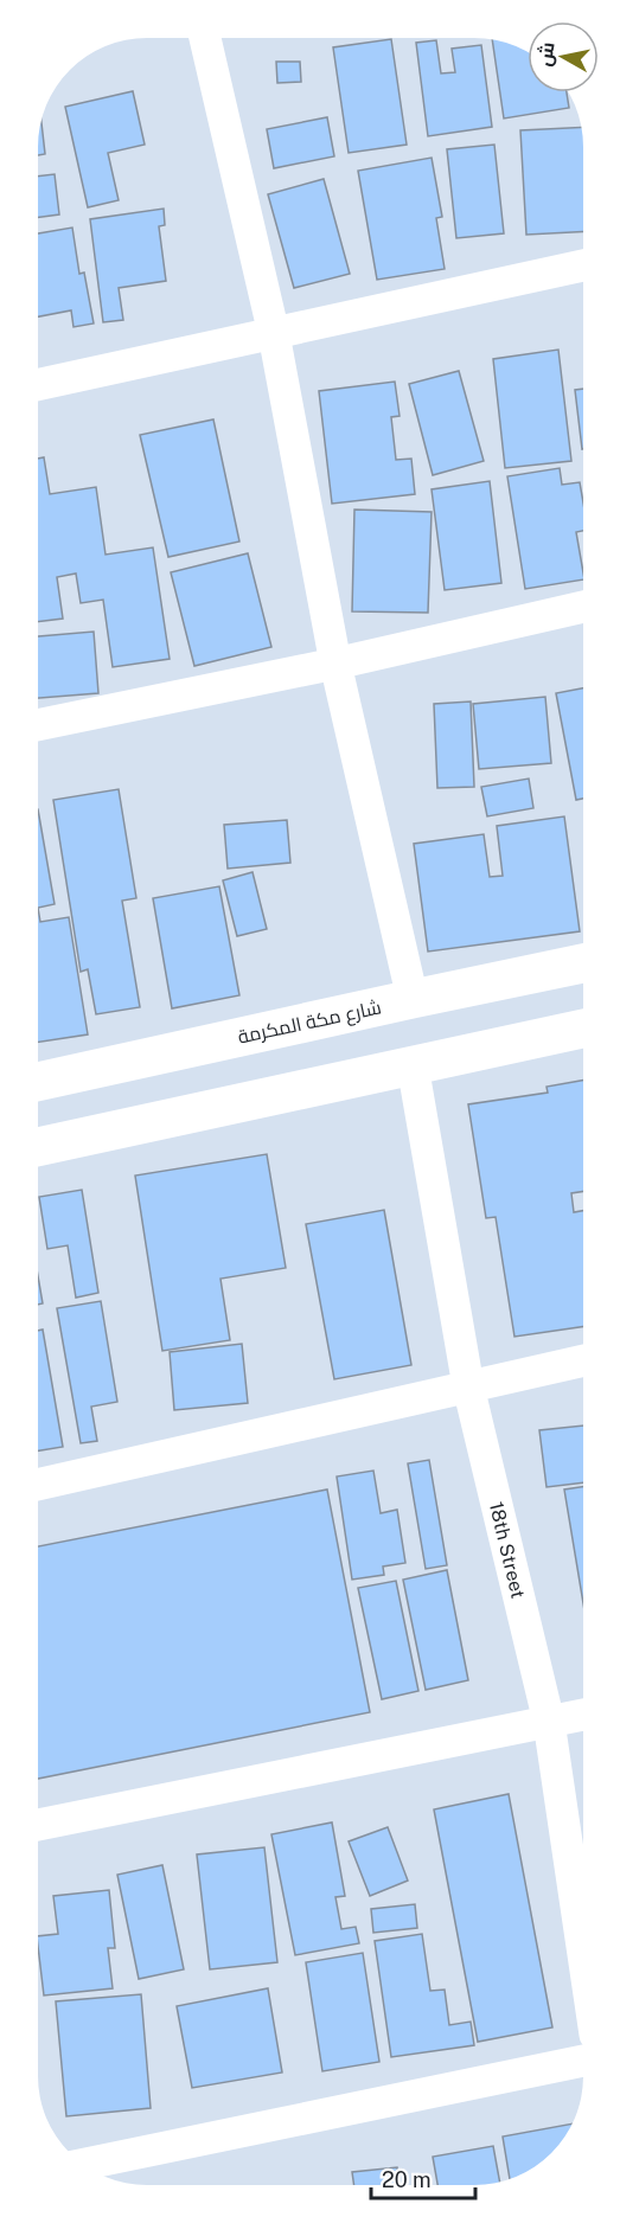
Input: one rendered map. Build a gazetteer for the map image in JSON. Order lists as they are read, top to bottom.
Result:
{
  "streets": {
    "main road": ["شارع مكة المكرمة"],
    "street": ["18th Street"]
  },
  "scale_bar": "20 m",
  "north": "left"
}
